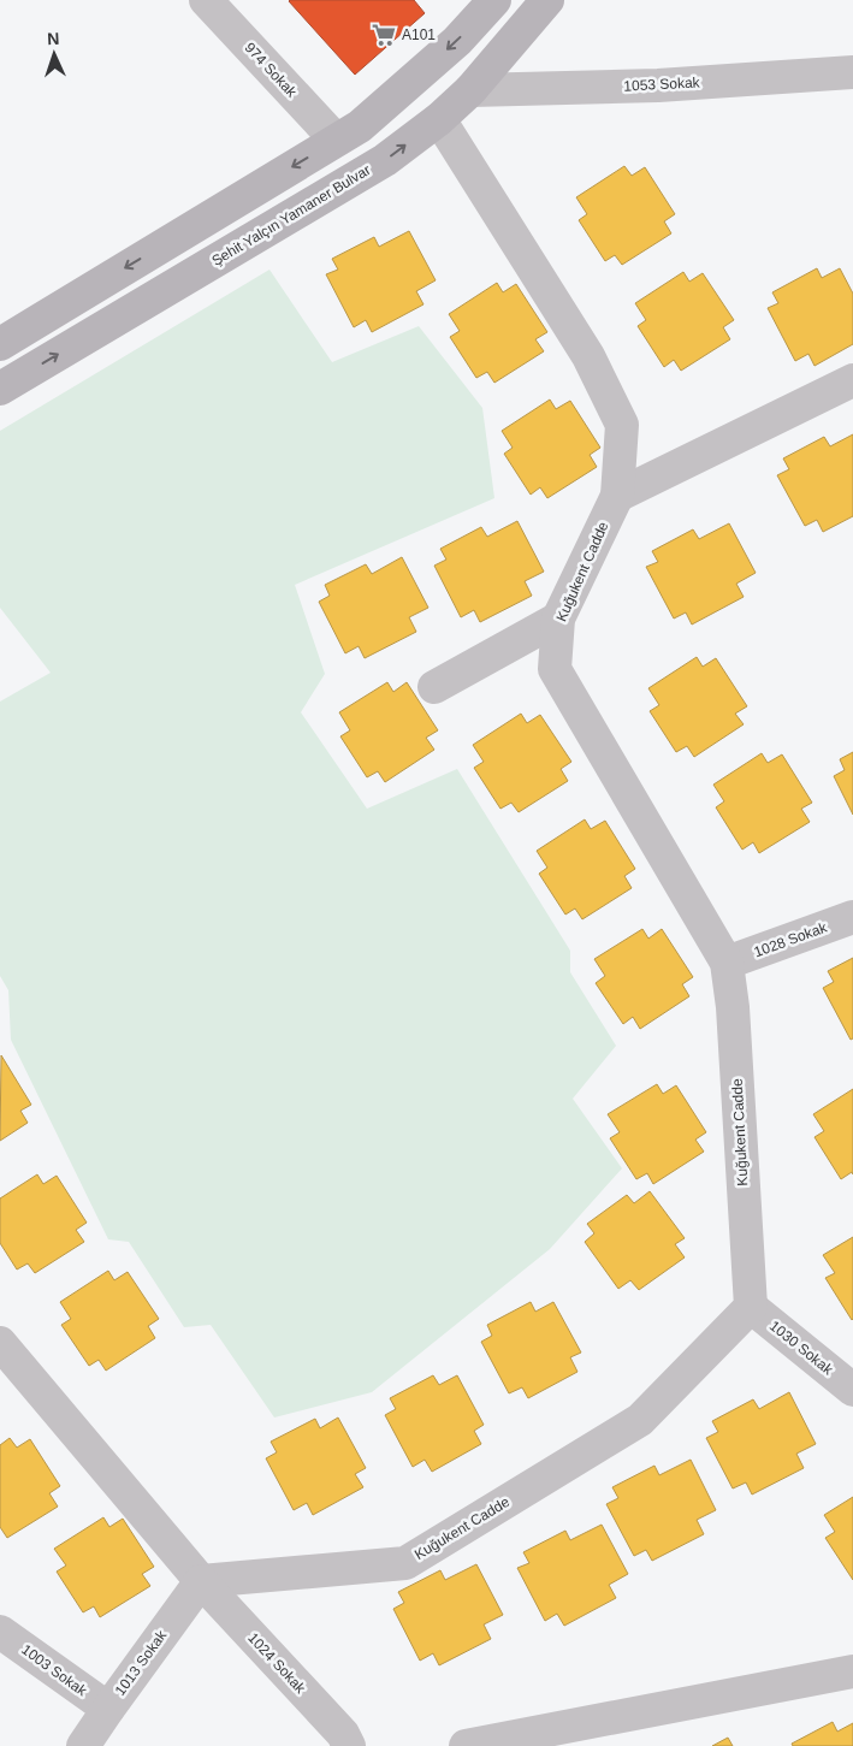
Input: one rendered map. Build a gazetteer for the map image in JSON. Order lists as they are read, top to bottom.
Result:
{
  "streets": {
    "highway": ["Şehit Yalçın Yamaner Bulvar"],
    "street": [
      "974 Sokak",
      "1053 Sokak",
      "Kuğukent Cadde",
      "1028 Sokak",
      "1030 Sokak",
      "1013 Sokak",
      "1024 Sokak",
      "1003 Sokak"
    ]
  },
  "crossings": [
    ["1053 Sokak", "Şehit Yalçın Yamaner Bulvar"],
    ["Şehit Yalçın Yamaner Bulvar", "Kuğukent Cadde"],
    ["Kuğukent Cadde", "1028 Sokak"],
    ["Kuğukent Cadde", "1030 Sokak"],
    ["Kuğukent Cadde", "1013 Sokak"],
    ["Kuğukent Cadde", "1024 Sokak"],
    ["1013 Sokak", "1024 Sokak"],
    ["1013 Sokak", "1003 Sokak"]
  ],
  "places": {
    "supermarket": ["A101"]
  },
  "north": "top"
}
